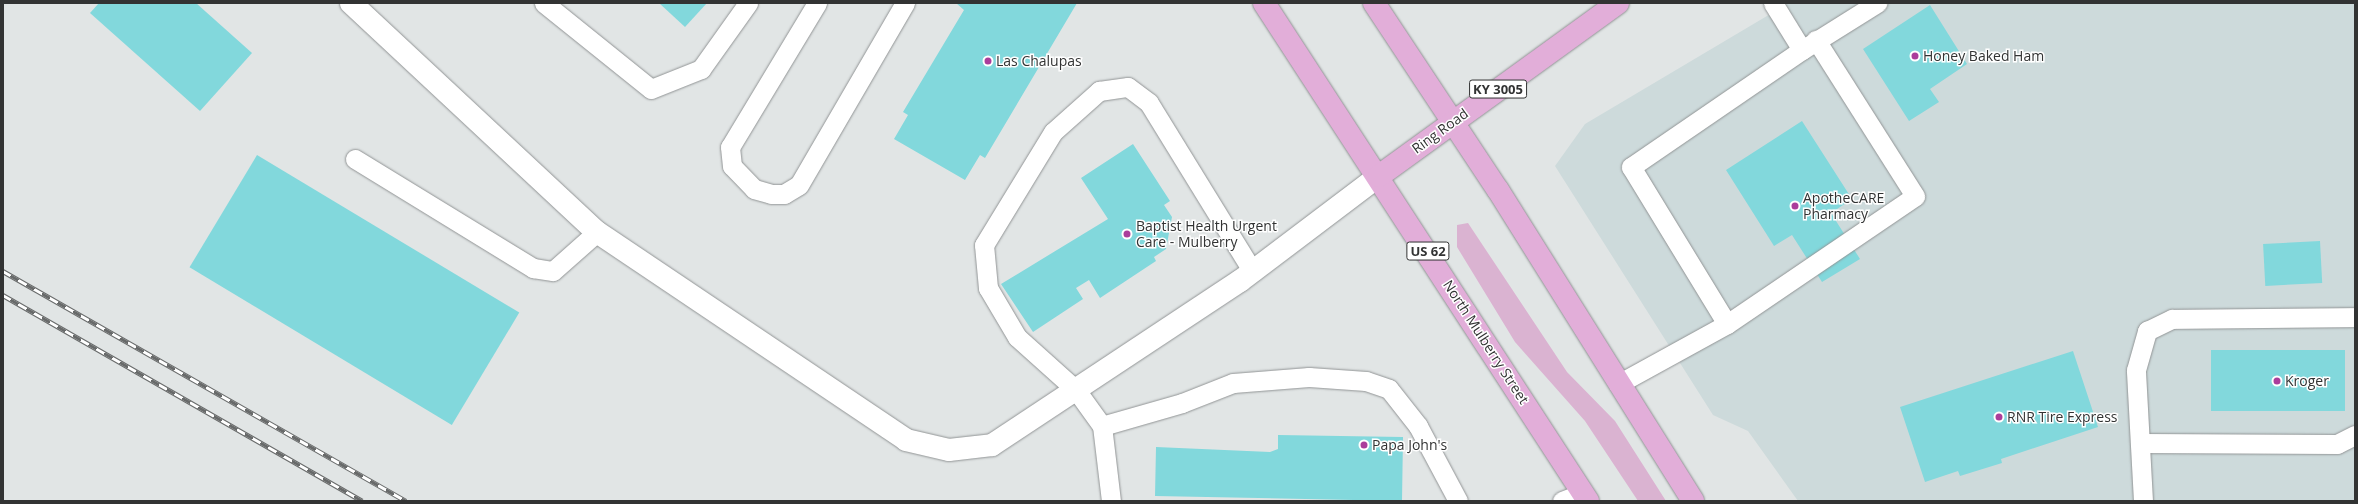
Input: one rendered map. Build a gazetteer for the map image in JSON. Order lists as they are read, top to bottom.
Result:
{
  "streets": {
    "main road": [
      "KY 3005",
      "Ring Road",
      "US 62",
      "North Mulberry Street"
    ]
  },
  "crossings": [
    ["Ring Road", "North Mulberry Street"]
  ],
  "places": [
    "Honey Baked Ham",
    "Las Chalupas",
    "ApotheCARE Pharmacy",
    "Baptist Health Urgent Care - Mulberry",
    "Kroger",
    "RNR Tire Express",
    "Papa John's"
  ]
}
